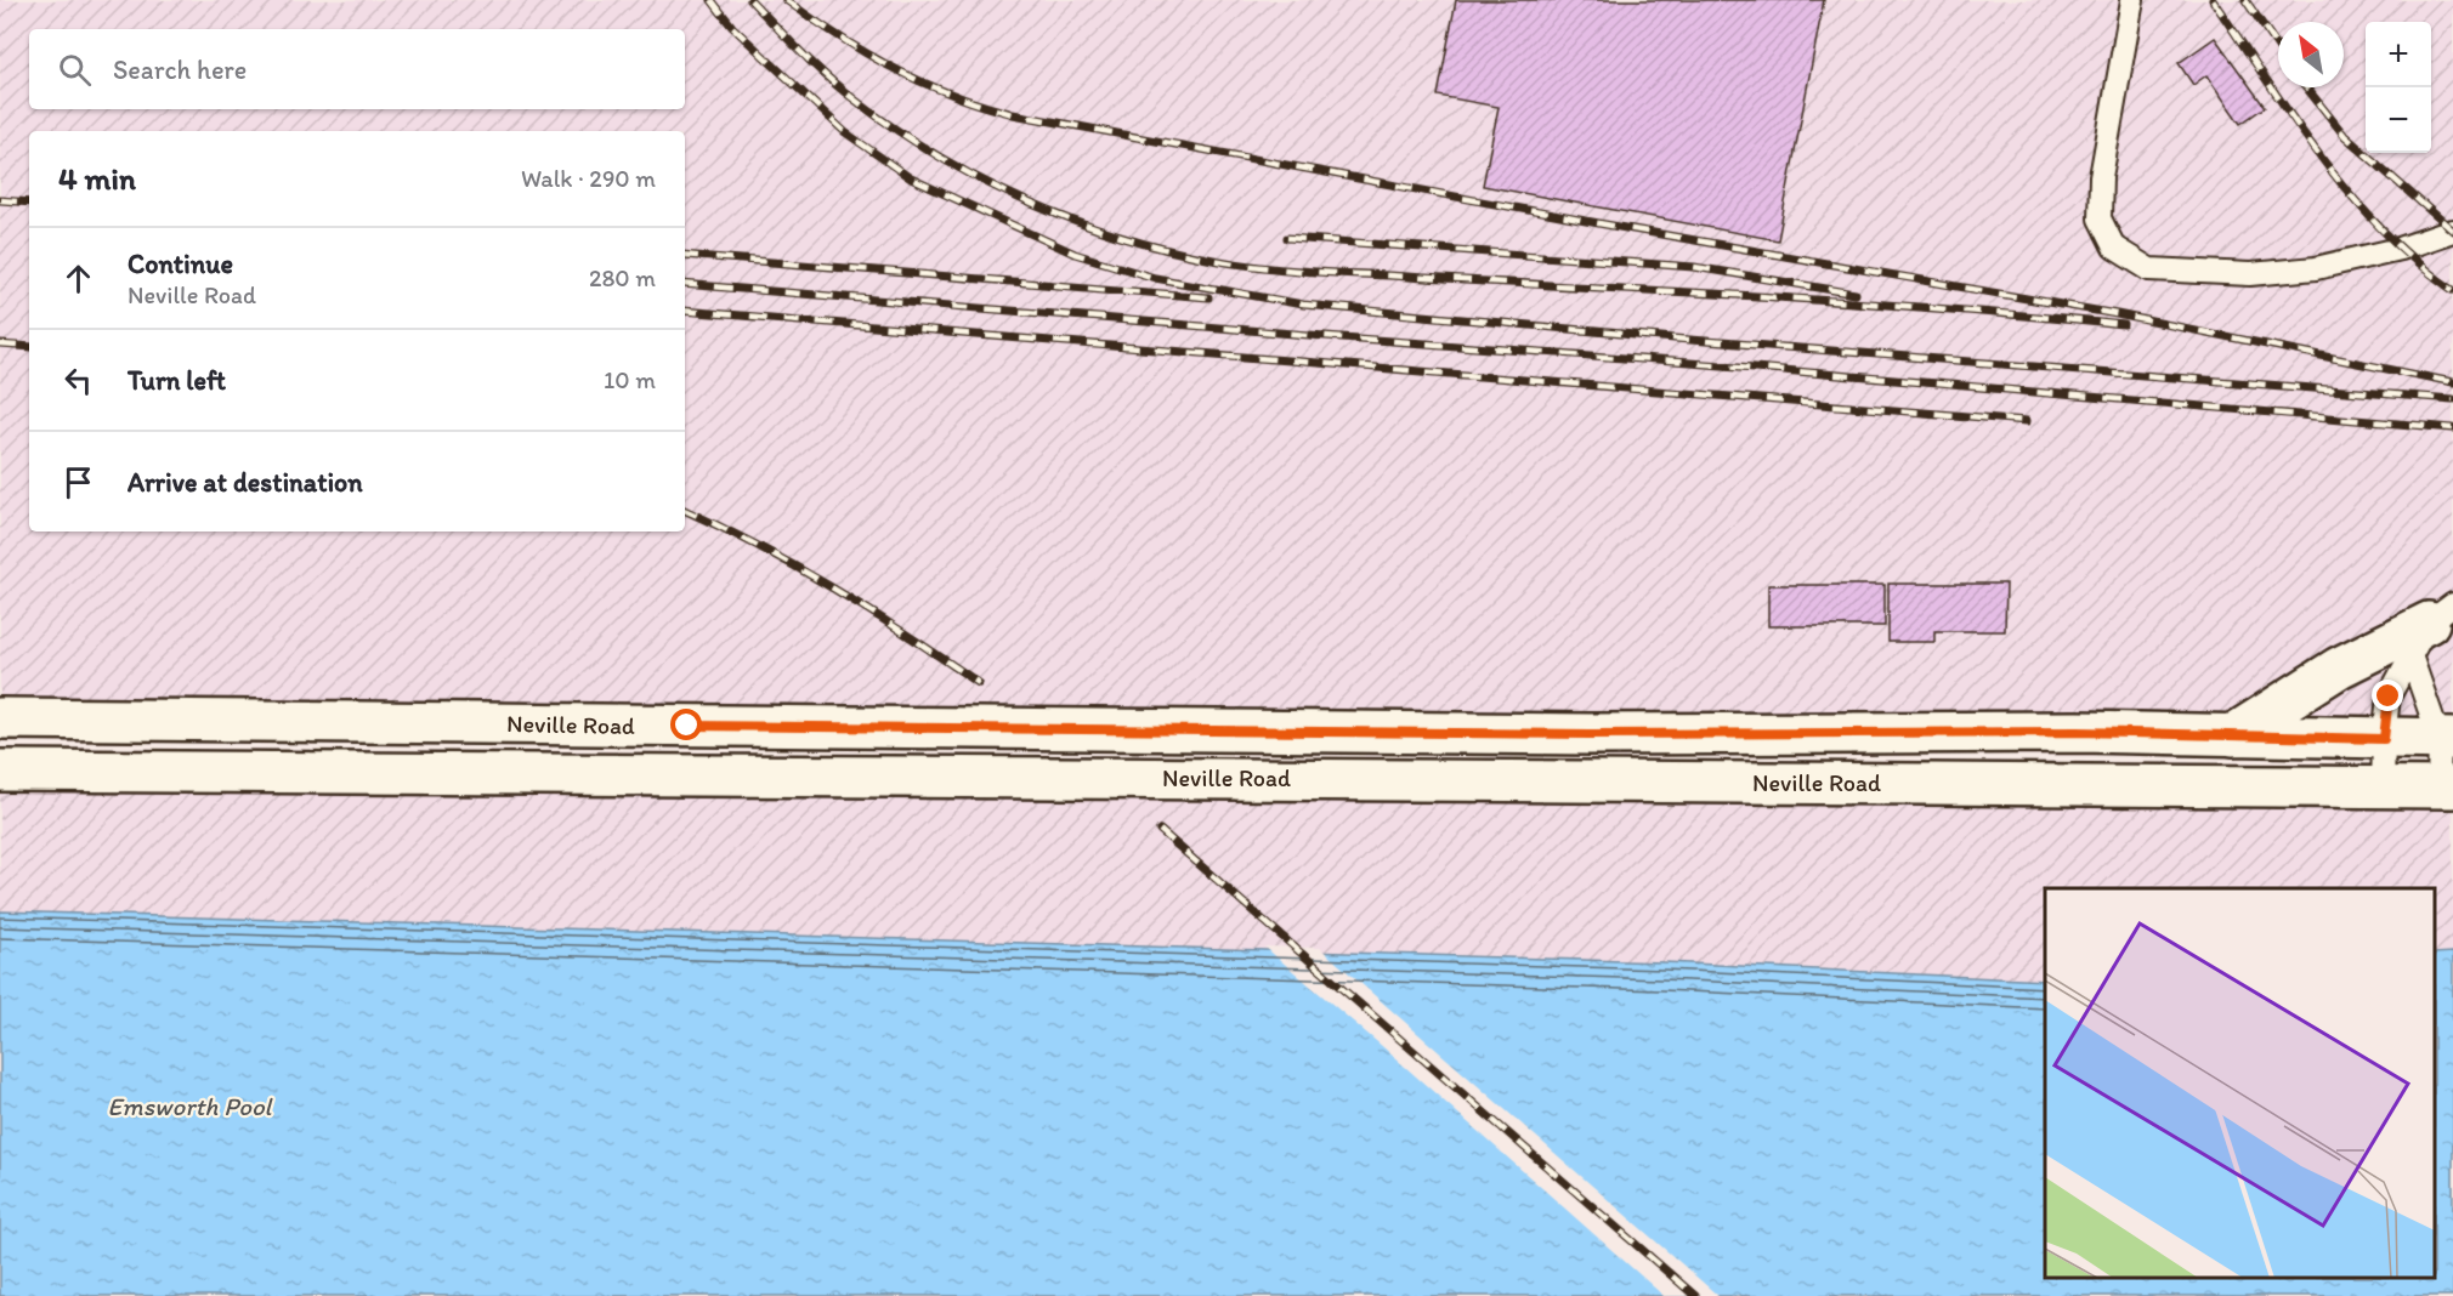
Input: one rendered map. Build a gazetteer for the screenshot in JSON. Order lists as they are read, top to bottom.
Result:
{
  "streets": {
    "main road": ["Neville Road"]
  },
  "water": ["Emsworth Pool"],
  "north": "top left",
  "page": {
    "map_buttons": ["+", "−"],
    "search": "Search here",
    "heading": ["4 min", "Walk · 290 m"],
    "list": [
      ["Continue", "Neville Road", "280 m"],
      ["Turn left", "10 m"],
      "Arrive at destination"
    ]
  }
}
